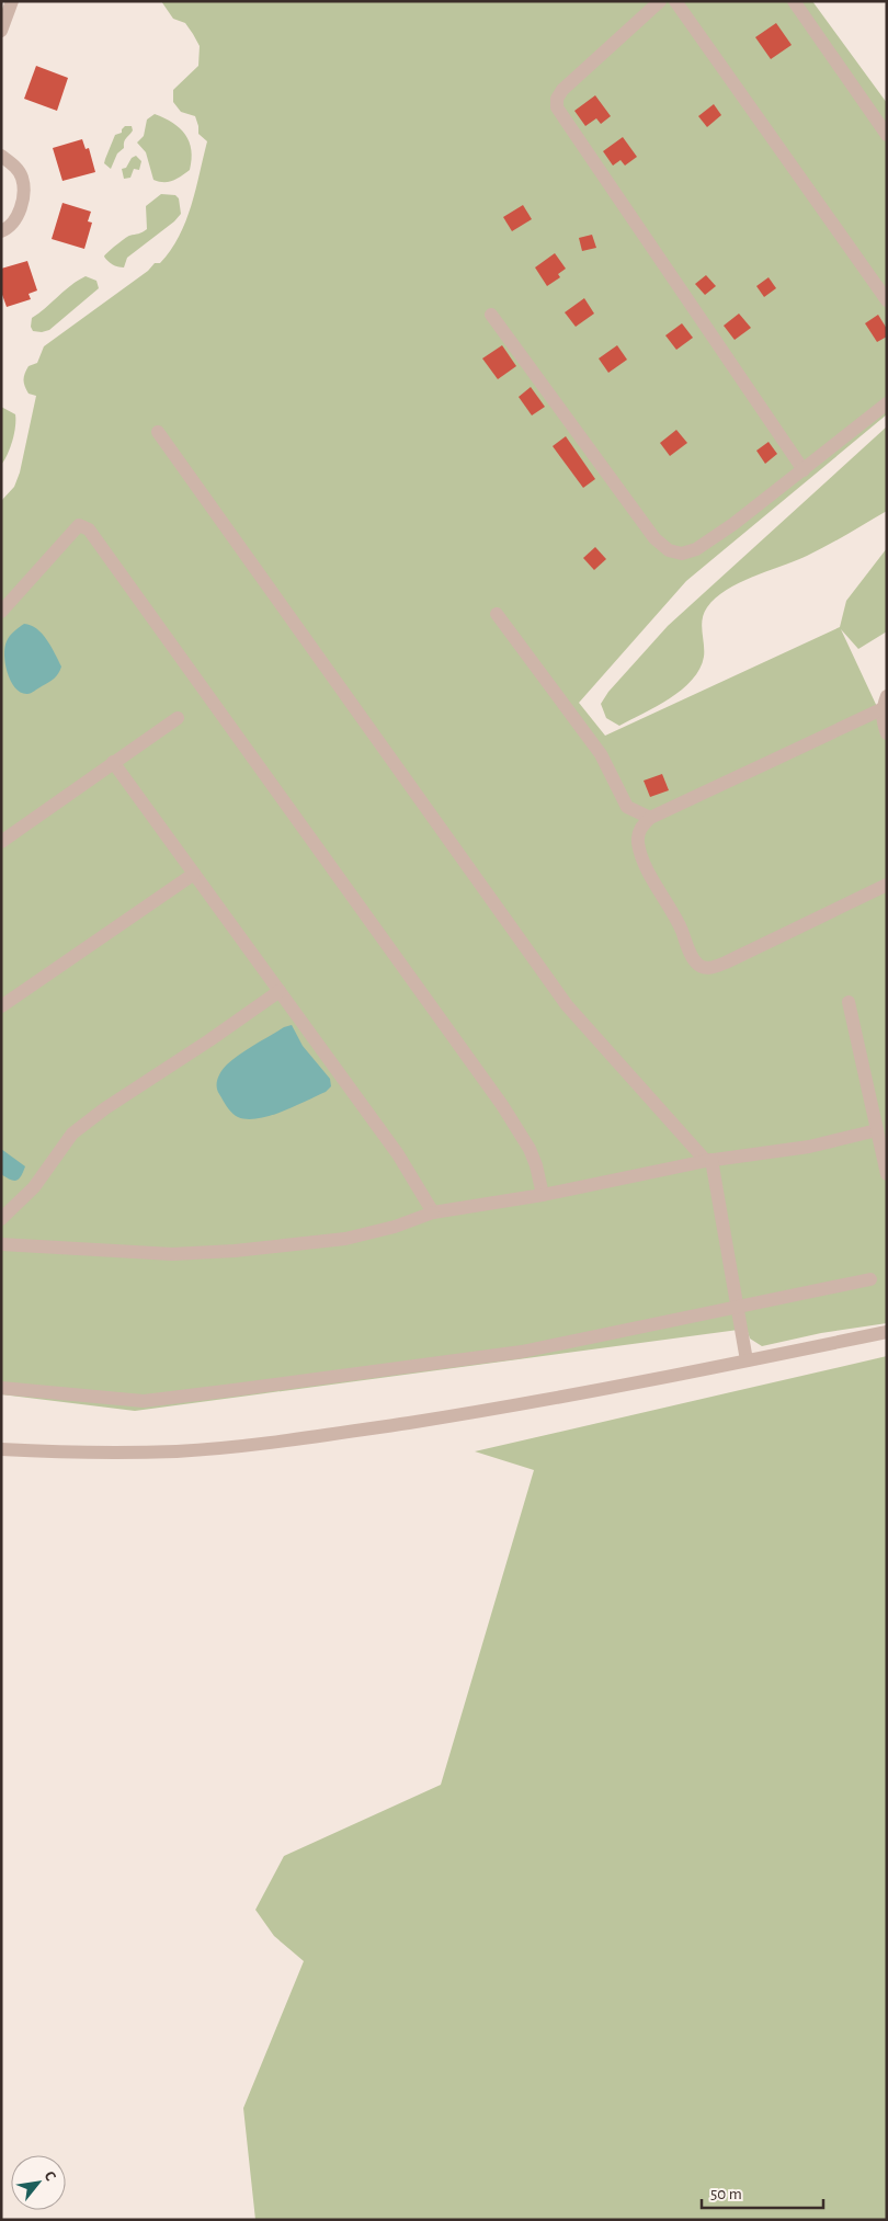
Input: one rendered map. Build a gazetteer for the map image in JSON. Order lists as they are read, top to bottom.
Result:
{
  "scale_bar": "50 m",
  "north": "top right"
}
